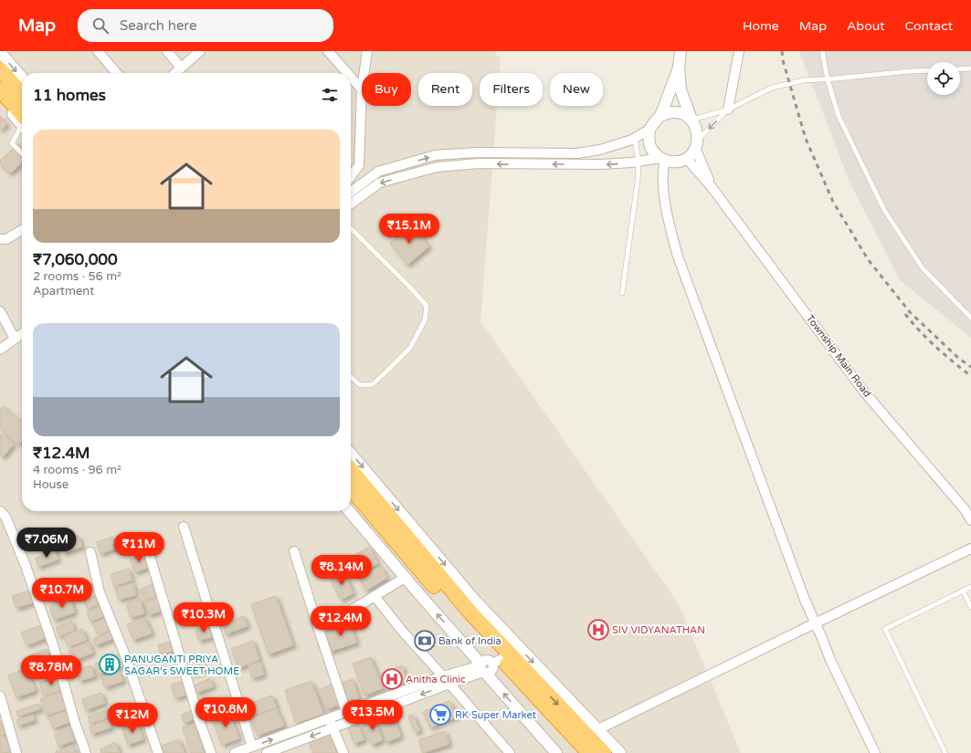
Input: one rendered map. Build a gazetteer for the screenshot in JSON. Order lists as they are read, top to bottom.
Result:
{
  "streets": {
    "street": ["Township Main Road"]
  },
  "places": {
    "hospital": ["SIV VIDYANATHAN", "Anitha Clinic"],
    "bank": ["Bank of India"],
    "building": ["PANUGANTI PRIYA SAGAR's SWEET HOME"],
    "supermarket": ["RK Super Market"]
  },
  "page": {
    "header": "Map",
    "search": "Search here",
    "nav": [
      "Home",
      "Map",
      "About",
      "Contact"
    ],
    "chip": [
      "Buy",
      "Rent",
      "Filters",
      "New"
    ],
    "heading": "11 homes",
    "list": [
      {
        "name": "₹7,060,000",
        "note": "2 rooms · 56 m² · Apartment"
      },
      {
        "name": "₹12.4M",
        "note": "4 rooms · 96 m² · House"
      }
    ],
    "price": [
      "₹15.1M",
      "₹7.06M",
      "₹11M",
      "₹8.14M",
      "₹10.7M",
      "₹10.3M",
      "₹12.4M",
      "₹8.78M",
      "₹10.8M",
      "₹13.5M",
      "₹12M"
    ]
  }
}
